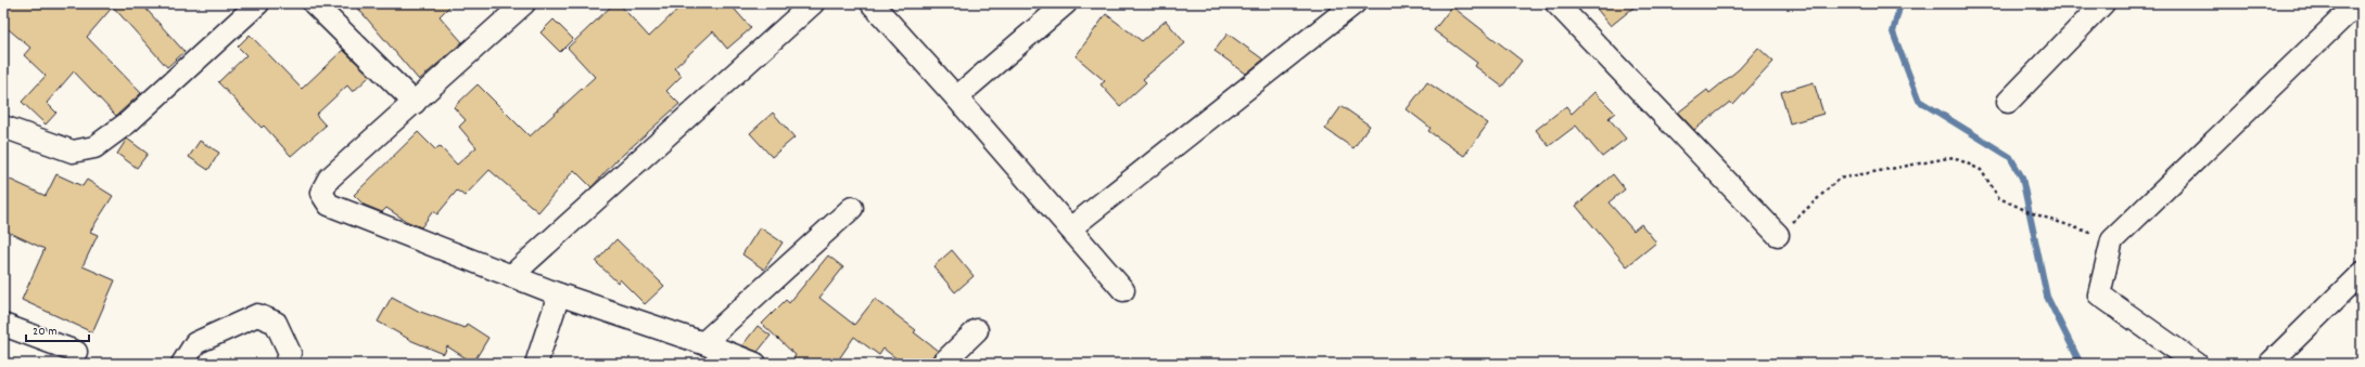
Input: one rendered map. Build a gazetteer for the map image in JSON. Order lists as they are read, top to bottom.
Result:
{
  "scale_bar": "20 m"
}
